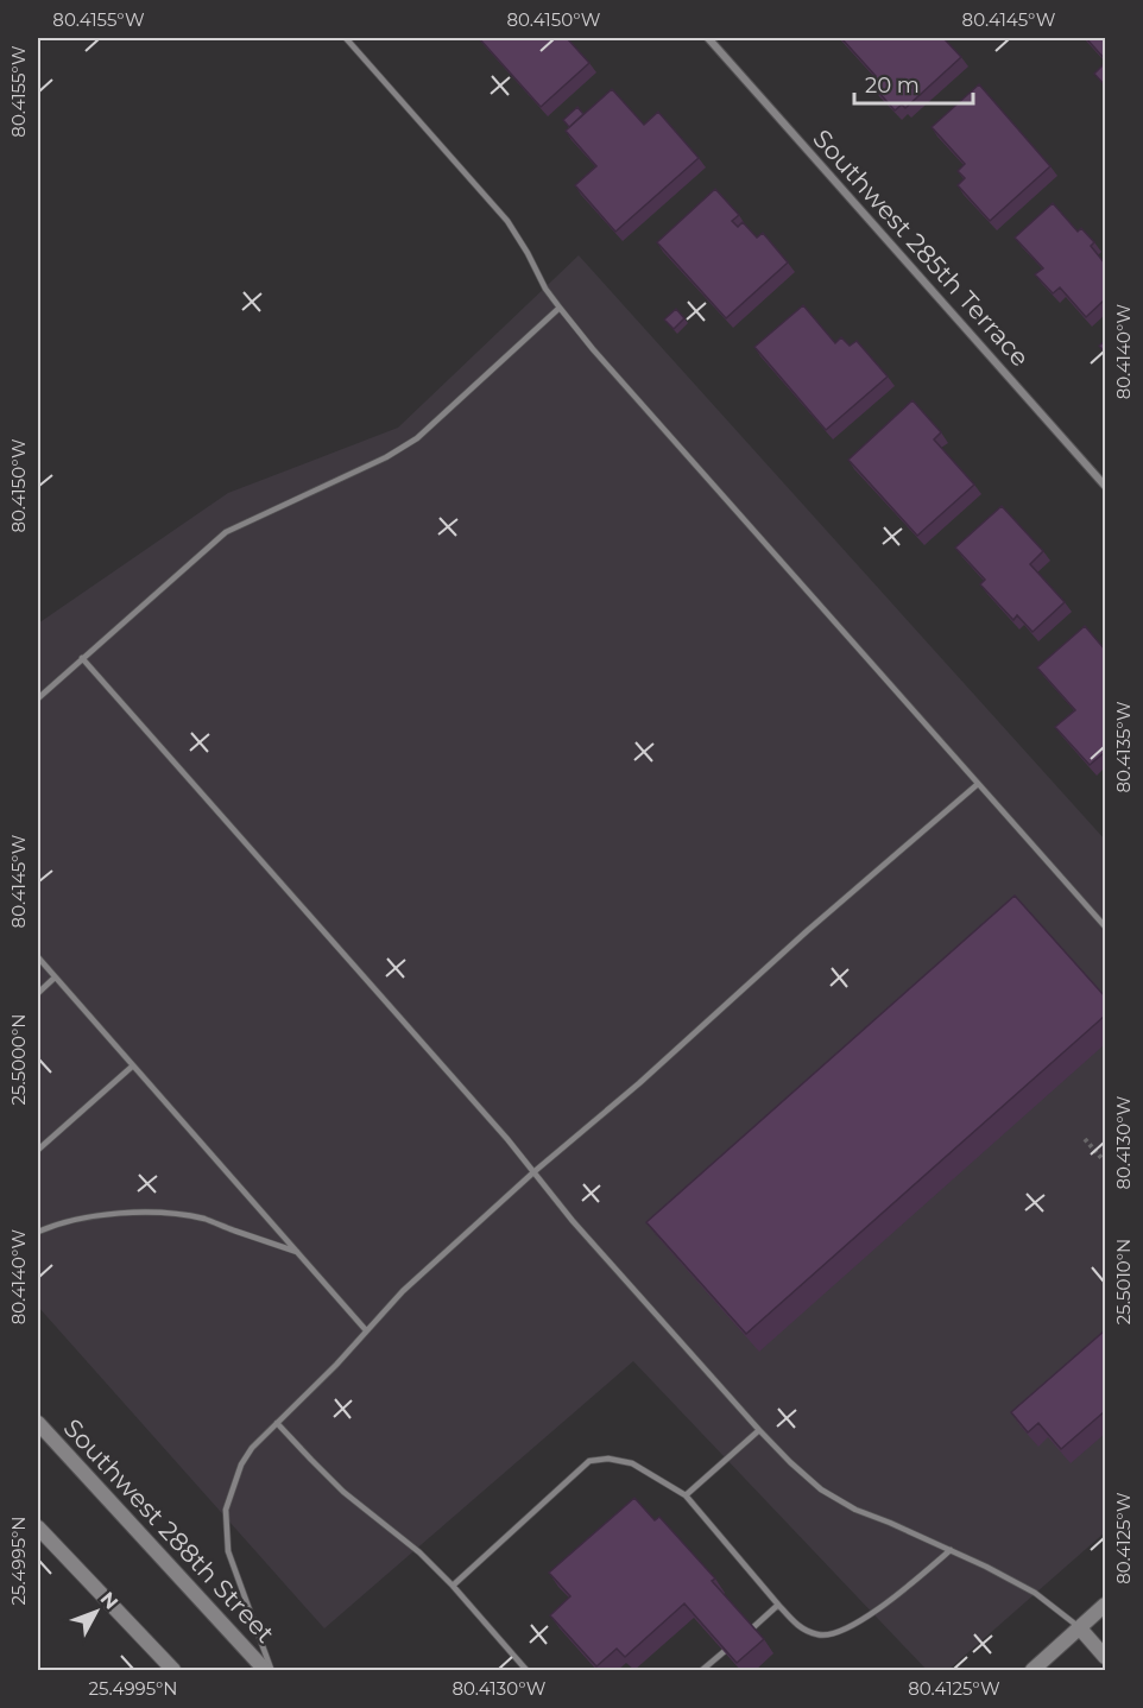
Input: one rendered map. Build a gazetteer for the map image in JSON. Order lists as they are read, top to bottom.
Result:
{
  "streets": {
    "main road": ["Southwest 288th Street"],
    "street": ["Southwest 285th Terrace"]
  },
  "scale_bar": "20 m",
  "north": "top right",
  "coordinates": [
    "80.4155°W",
    "80.4150°W",
    "80.4145°W",
    "80.4140°W",
    "80.4135°W",
    "25.5000°N",
    "80.4130°W",
    "25.5010°N",
    "80.4125°W",
    "25.4995°N"
  ]
}
